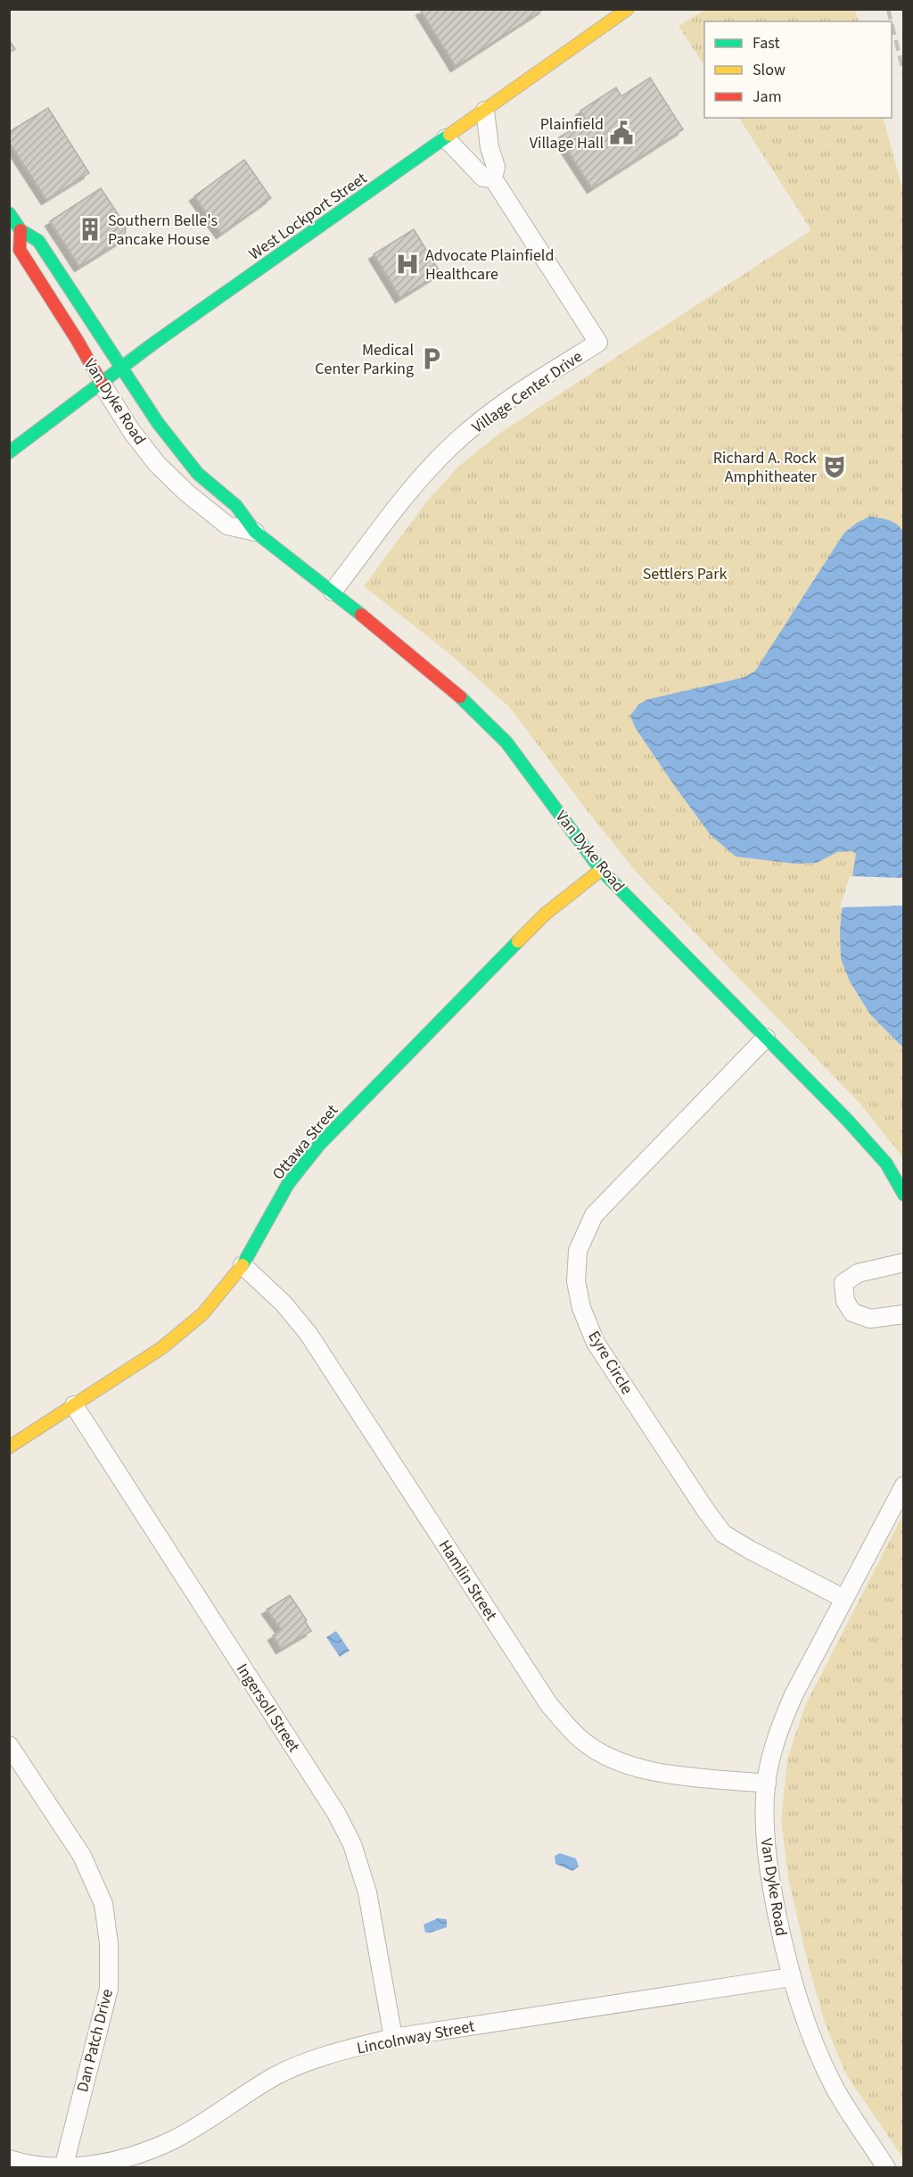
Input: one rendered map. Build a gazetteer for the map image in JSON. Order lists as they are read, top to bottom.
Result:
{
  "streets": {
    "street": [
      "West Lockport Street",
      "Village Center Drive",
      "Van Dyke Road",
      "Ottawa Street",
      "Eyre Circle",
      "Hamlin Street",
      "Ingersoll Street",
      "Lincolnway Street",
      "Dan Patch Drive"
    ]
  },
  "crossings": [
    ["West Lockport Street", "Village Center Drive"],
    ["West Lockport Street", "Van Dyke Road"],
    ["Village Center Drive", "Van Dyke Road"],
    ["Van Dyke Road", "Ottawa Street"],
    ["Van Dyke Road", "Eyre Circle"],
    ["Van Dyke Road", "Hamlin Street"],
    ["Van Dyke Road", "Lincolnway Street"],
    ["Ottawa Street", "Hamlin Street"],
    ["Ottawa Street", "Ingersoll Street"],
    ["Ingersoll Street", "Lincolnway Street"],
    ["Lincolnway Street", "Dan Patch Drive"]
  ],
  "parks": ["Settlers Park"],
  "places": {
    "public building": ["Plainfield Village Hall"],
    "building": ["Southern Belle's Pancake House"],
    "hospital": ["Advocate Plainfield Healthcare"],
    "parking": ["Medical Center Parking"],
    "theatre": ["Richard A. Rock Amphitheater"]
  },
  "legend": ["Fast", "Slow", "Jam"]
}
